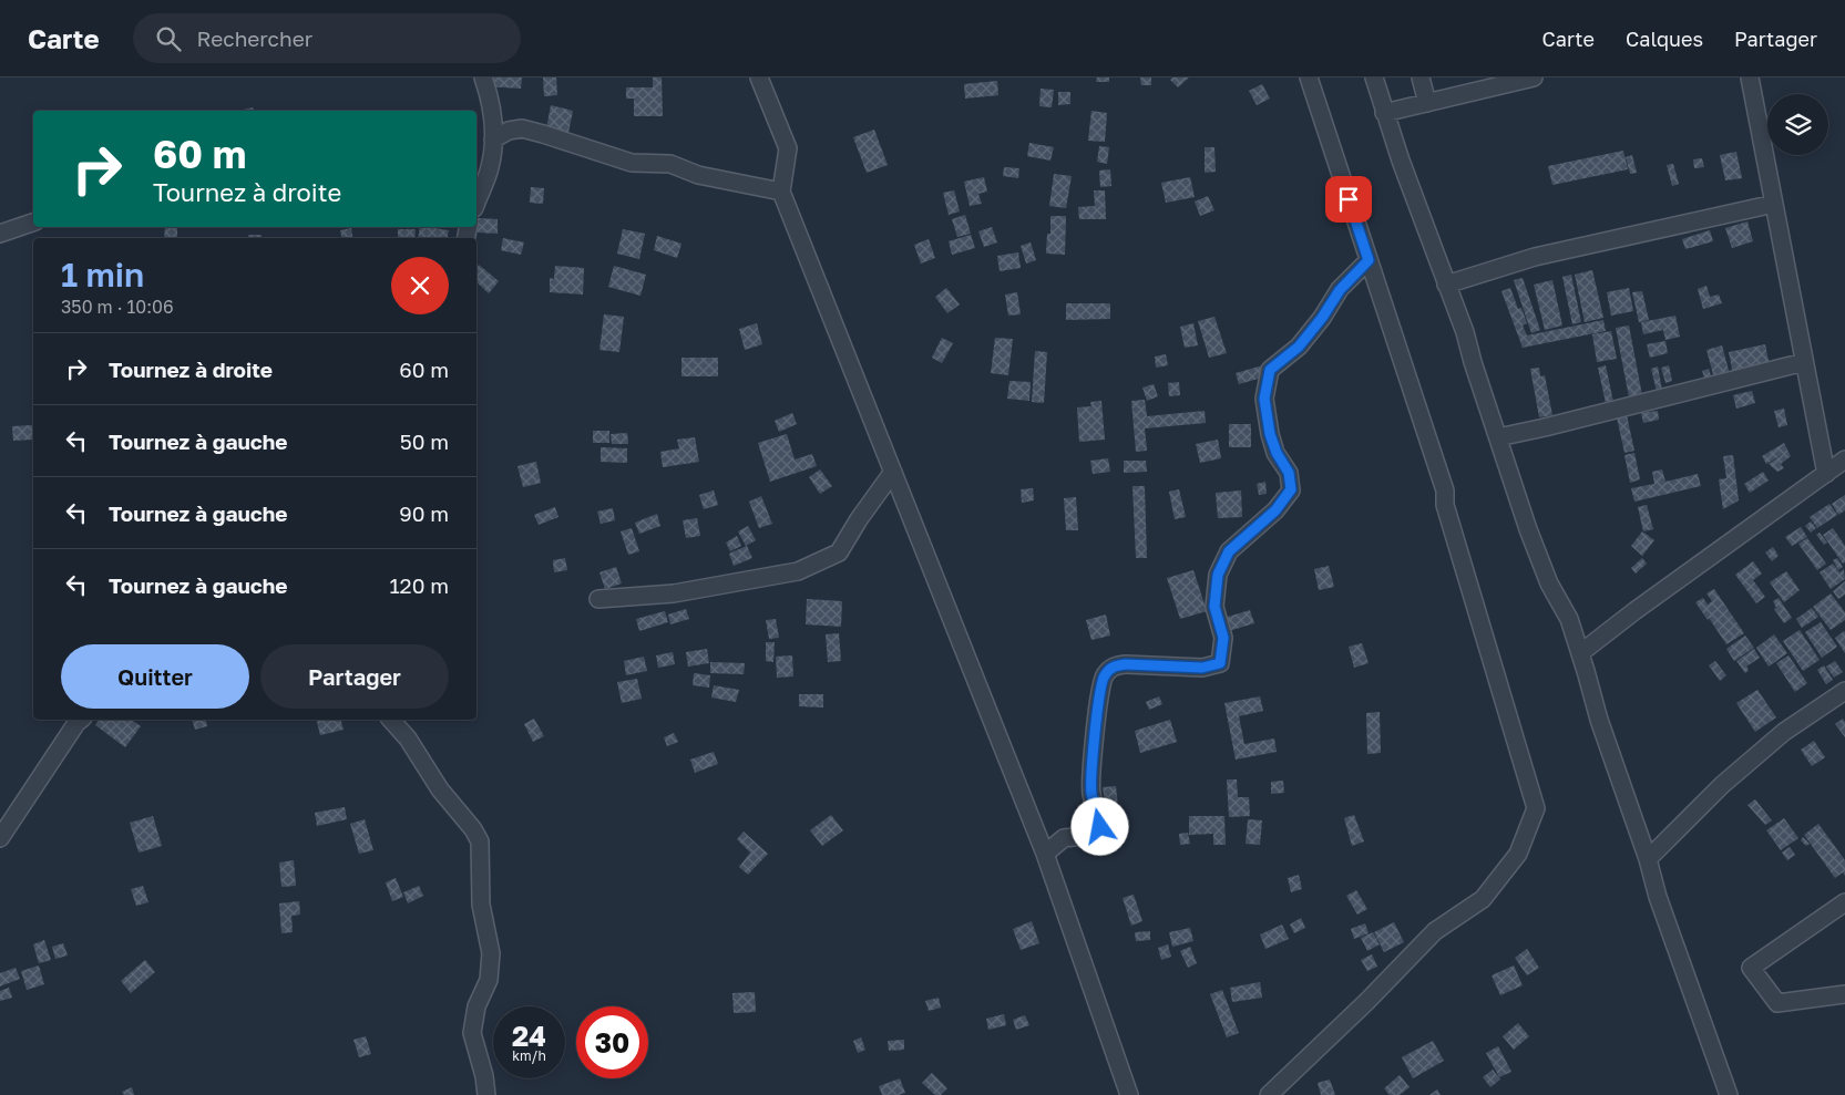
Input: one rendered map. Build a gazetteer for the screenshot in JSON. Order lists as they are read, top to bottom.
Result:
{
  "page": {
    "header": "Carte",
    "search": "Rechercher",
    "nav": ["Carte", "Calques", "Partager"],
    "turn": ["60 m", "Tournez à droite"],
    "heading": ["1 min", "350 m · 10:06"],
    "list": [
      {
        "name": "Tournez à droite",
        "value": "60 m"
      },
      {
        "name": "Tournez à gauche",
        "value": "50 m"
      },
      {
        "name": "Tournez à gauche",
        "value": "90 m"
      },
      {
        "name": "Tournez à gauche",
        "value": "120 m"
      }
    ],
    "buttons": ["Quitter", "Partager"],
    "speed": "24 km/h",
    "limit": "30"
  }
}
